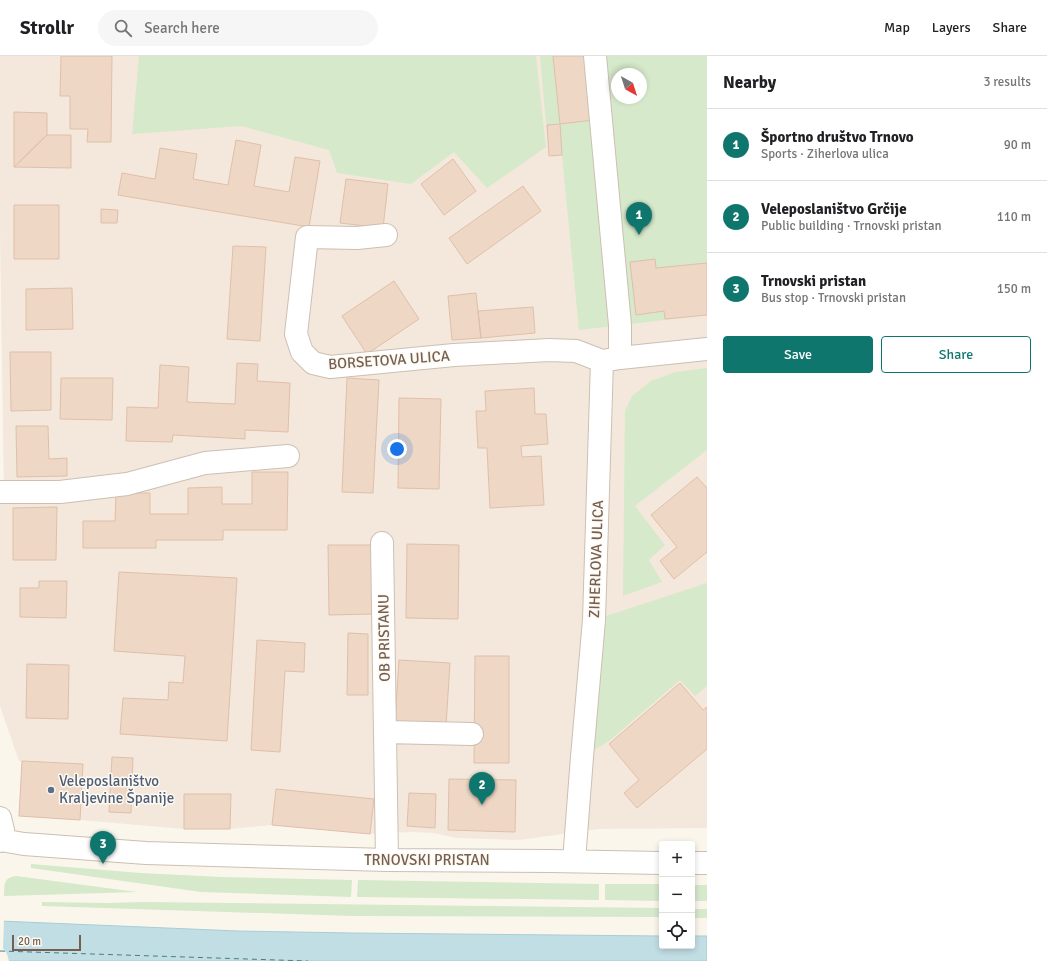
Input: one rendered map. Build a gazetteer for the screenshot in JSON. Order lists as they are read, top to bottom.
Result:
{
  "streets": {
    "street": [
      "BORSETOVA ULICA",
      "ZIHERLOVA ULICA",
      "OB PRISTANU",
      "TRNOVSKI PRISTAN"
    ]
  },
  "crossings": [
    ["BORSETOVA ULICA", "ZIHERLOVA ULICA"],
    ["ZIHERLOVA ULICA", "TRNOVSKI PRISTAN"],
    ["OB PRISTANU", "TRNOVSKI PRISTAN"]
  ],
  "places": ["Veleposlaništvo Kraljevine Španije"],
  "scale_bar": "20 m",
  "north": "bottom right",
  "page": {
    "header": "Strollr",
    "search": "Search here",
    "nav": ["Map", "Layers", "Share"],
    "heading": ["Nearby", "3 results"],
    "list": [
      {
        "mark": "1",
        "name": "Športno društvo Trnovo",
        "note": "Sports · Ziherlova ulica",
        "value": "90 m"
      },
      {
        "mark": "2",
        "name": "Veleposlaništvo Grčije",
        "note": "Public building · Trnovski pristan",
        "value": "110 m"
      },
      {
        "mark": "3",
        "name": "Trnovski pristan",
        "note": "Bus stop · Trnovski pristan",
        "value": "150 m"
      }
    ],
    "pins": ["1", "2", "3"],
    "buttons": ["Save", "Share"],
    "map_buttons": ["+", "−"],
    "scale": "20 m"
  }
}
